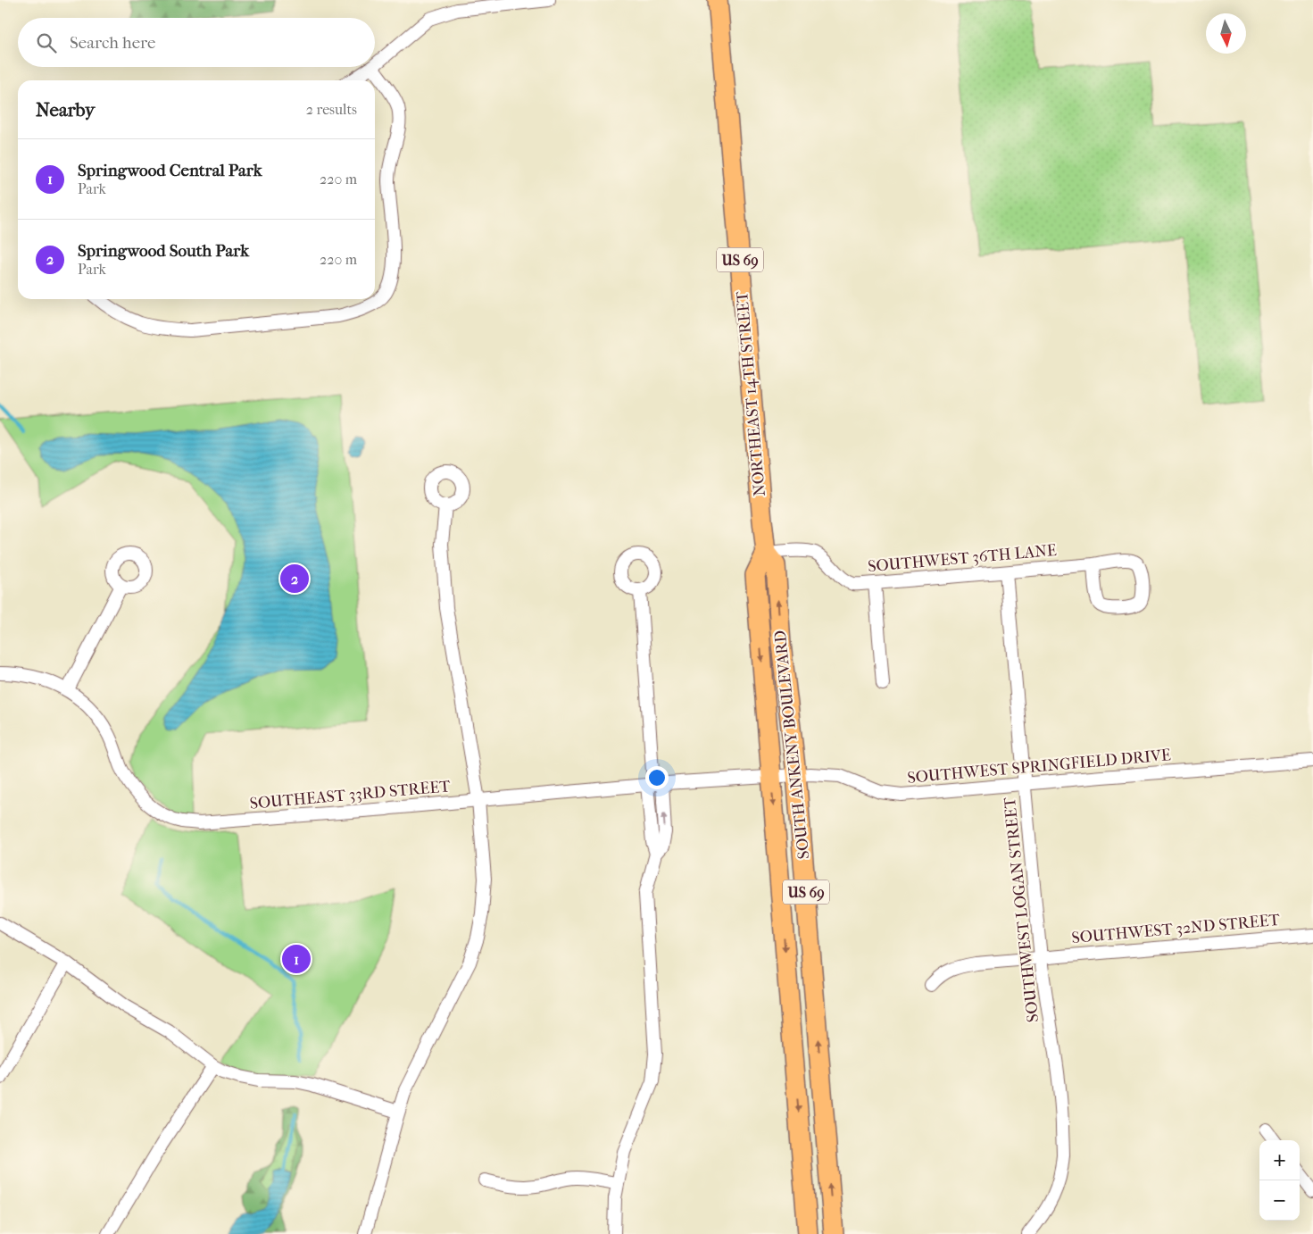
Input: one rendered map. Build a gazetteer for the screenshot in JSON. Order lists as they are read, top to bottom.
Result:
{
  "streets": {
    "main road": ["US 69", "NORTHEAST 14TH STREET", "SOUTH ANKENY BOULEVARD"],
    "street": [
      "SOUTHWEST 36TH LANE",
      "SOUTHWEST SPRINGFIELD DRIVE",
      "SOUTHEAST 33RD STREET",
      "SOUTHWEST LOGAN STREET",
      "SOUTHWEST 32ND STREET"
    ]
  },
  "crossings": [
    ["NORTHEAST 14TH STREET", "SOUTH ANKENY BOULEVARD"],
    ["SOUTHWEST 36TH LANE", "SOUTH ANKENY BOULEVARD"],
    ["SOUTHWEST 36TH LANE", "SOUTHWEST LOGAN STREET"],
    ["SOUTH ANKENY BOULEVARD", "SOUTHWEST SPRINGFIELD DRIVE"],
    ["SOUTH ANKENY BOULEVARD", "SOUTHEAST 33RD STREET"],
    ["SOUTHWEST SPRINGFIELD DRIVE", "SOUTHEAST 33RD STREET"],
    ["SOUTHWEST SPRINGFIELD DRIVE", "SOUTHWEST LOGAN STREET"],
    ["SOUTHWEST LOGAN STREET", "SOUTHWEST 32ND STREET"]
  ],
  "north": "bottom",
  "page": {
    "search": "Search here",
    "heading": ["Nearby", "2 results"],
    "list": [
      {
        "mark": "1",
        "name": "Springwood Central Park",
        "note": "Park",
        "value": "220 m"
      },
      {
        "mark": "2",
        "name": "Springwood South Park",
        "note": "Park",
        "value": "220 m"
      }
    ],
    "pins": ["2", "1"],
    "map_buttons": ["+", "−"]
  }
}
